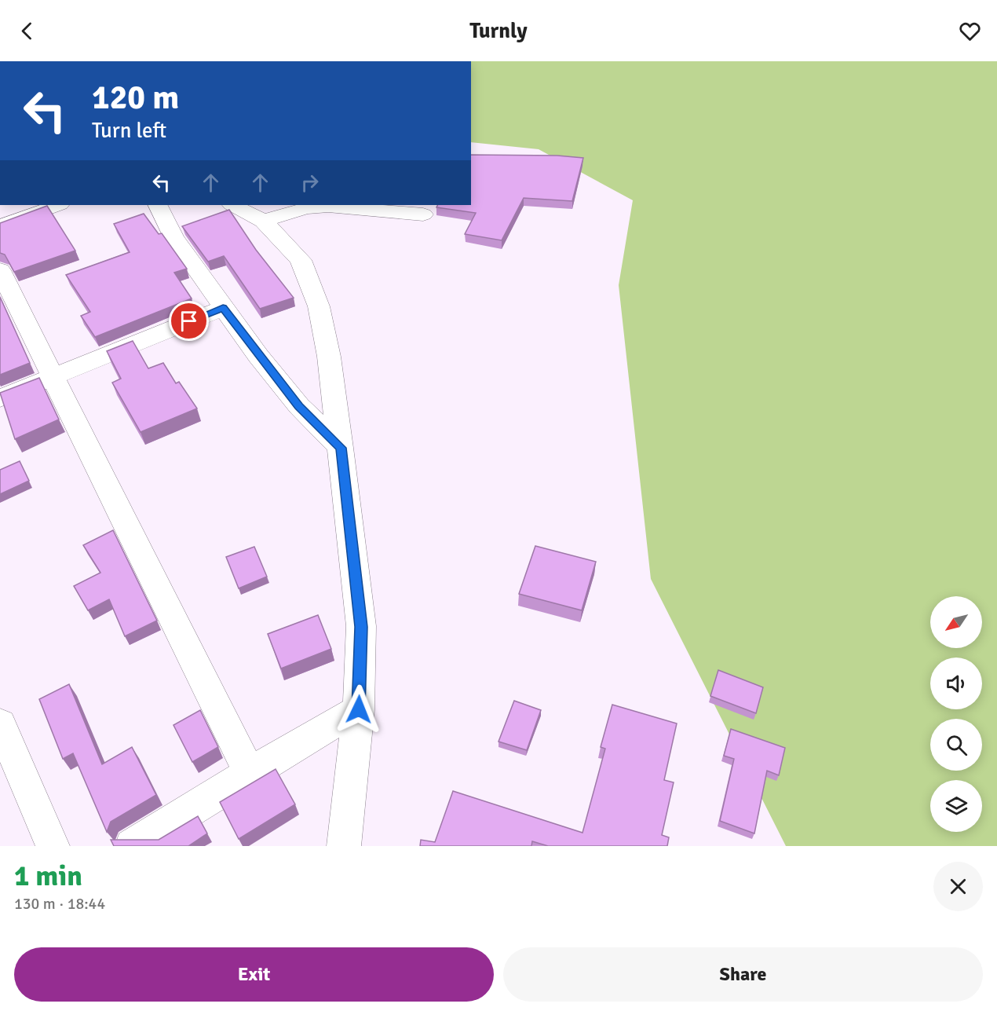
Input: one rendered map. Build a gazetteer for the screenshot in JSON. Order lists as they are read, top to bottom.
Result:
{
  "north": "bottom left",
  "page": {
    "header": "Turnly",
    "turn": ["120 m", "Turn left"],
    "heading": ["1 min", "130 m · 18:44"],
    "buttons": ["Exit", "Share"]
  }
}
